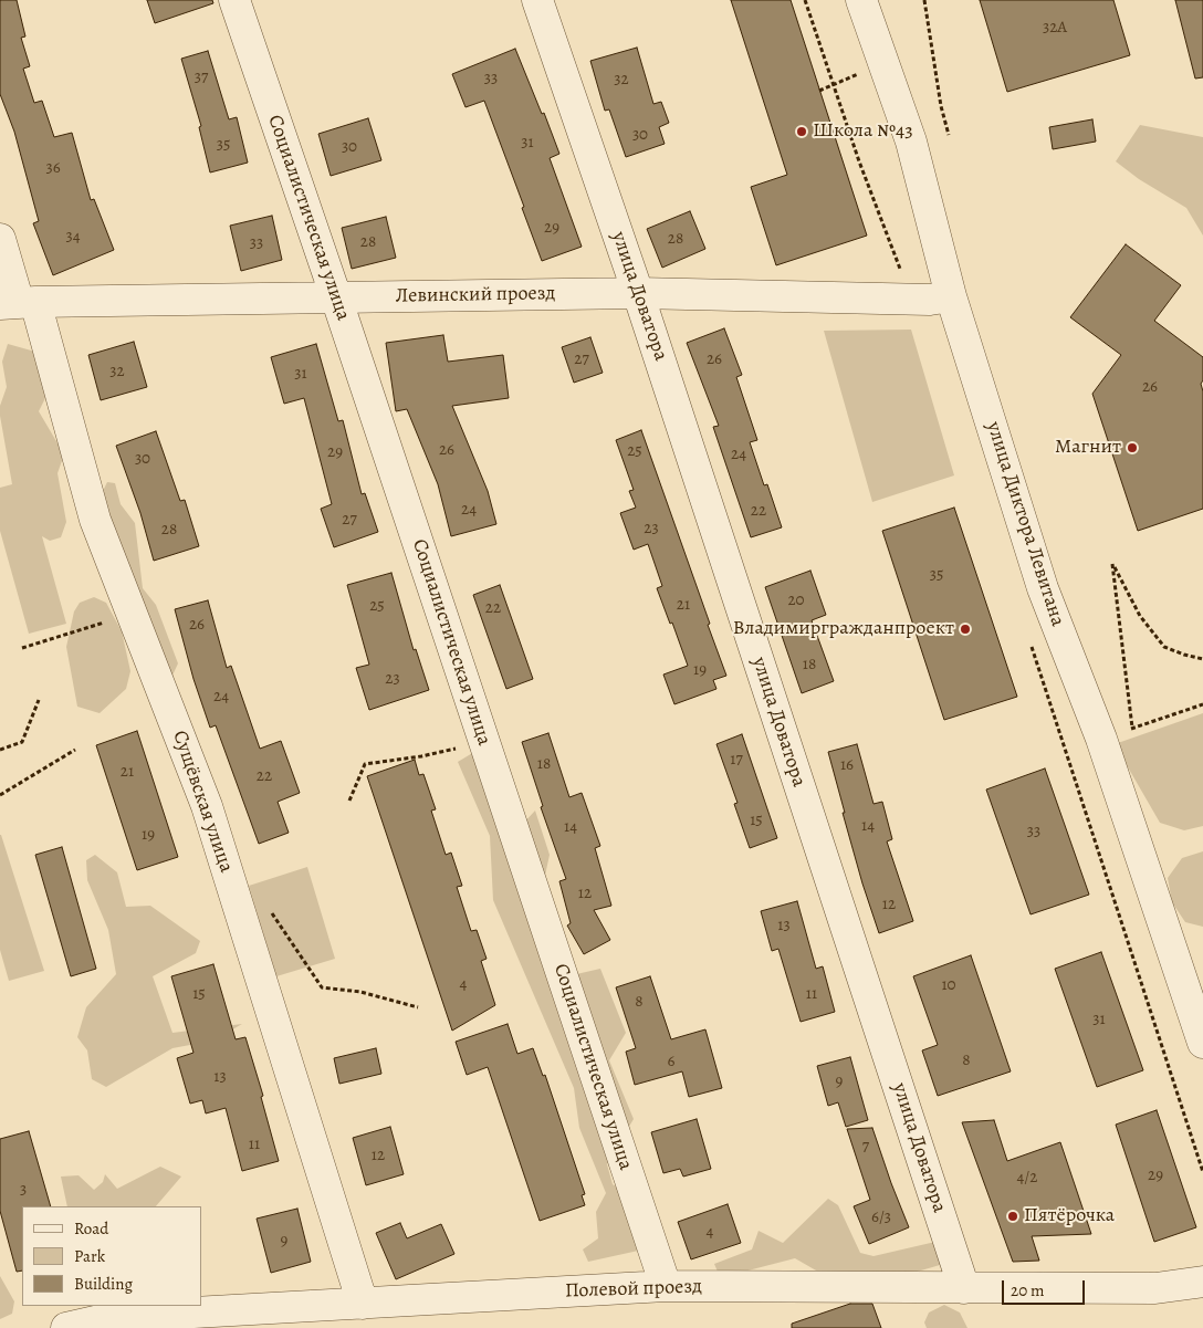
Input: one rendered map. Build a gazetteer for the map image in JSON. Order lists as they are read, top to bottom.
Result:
{
  "streets": {
    "street": [
      "Социалистическая улица",
      "Левинский проезд",
      "улица Доватора",
      "улица Диктора Левитана",
      "Сущёвская улица",
      "Полевой проезд"
    ]
  },
  "crossings": [
    ["Социалистическая улица", "Левинский проезд"],
    ["Социалистическая улица", "Полевой проезд"],
    ["Левинский проезд", "улица Доватора"],
    ["Левинский проезд", "улица Диктора Левитана"],
    ["Левинский проезд", "Сущёвская улица"],
    ["улица Доватора", "Полевой проезд"],
    ["Сущёвская улица", "Полевой проезд"]
  ],
  "places": [
    "Школа №43",
    "Магнит",
    "Владимиргражданпроект",
    "Пятёрочка"
  ],
  "house_numbers": [
    "32А",
    "37",
    "33",
    "32",
    "30",
    "31",
    "35",
    "30",
    "36",
    "29",
    "34",
    "28",
    "28",
    "33",
    "27",
    "26",
    "32",
    "31",
    "26",
    "26",
    "25",
    "29",
    "24",
    "30",
    "24",
    "22",
    "27",
    "23",
    "28",
    "35",
    "20",
    "21",
    "25",
    "22",
    "26",
    "18",
    "19",
    "23",
    "24",
    "17",
    "18",
    "16",
    "21",
    "22",
    "15",
    "14",
    "14",
    "33",
    "19",
    "12",
    "12",
    "13",
    "4",
    "10",
    "15",
    "11",
    "8",
    "31",
    "8",
    "6",
    "13",
    "9",
    "11",
    "7",
    "12",
    "29",
    "4/2",
    "3",
    "6/3",
    "4",
    "9"
  ],
  "legend": ["Road", "Park", "Building"],
  "scale_bar": "20 m"
}
